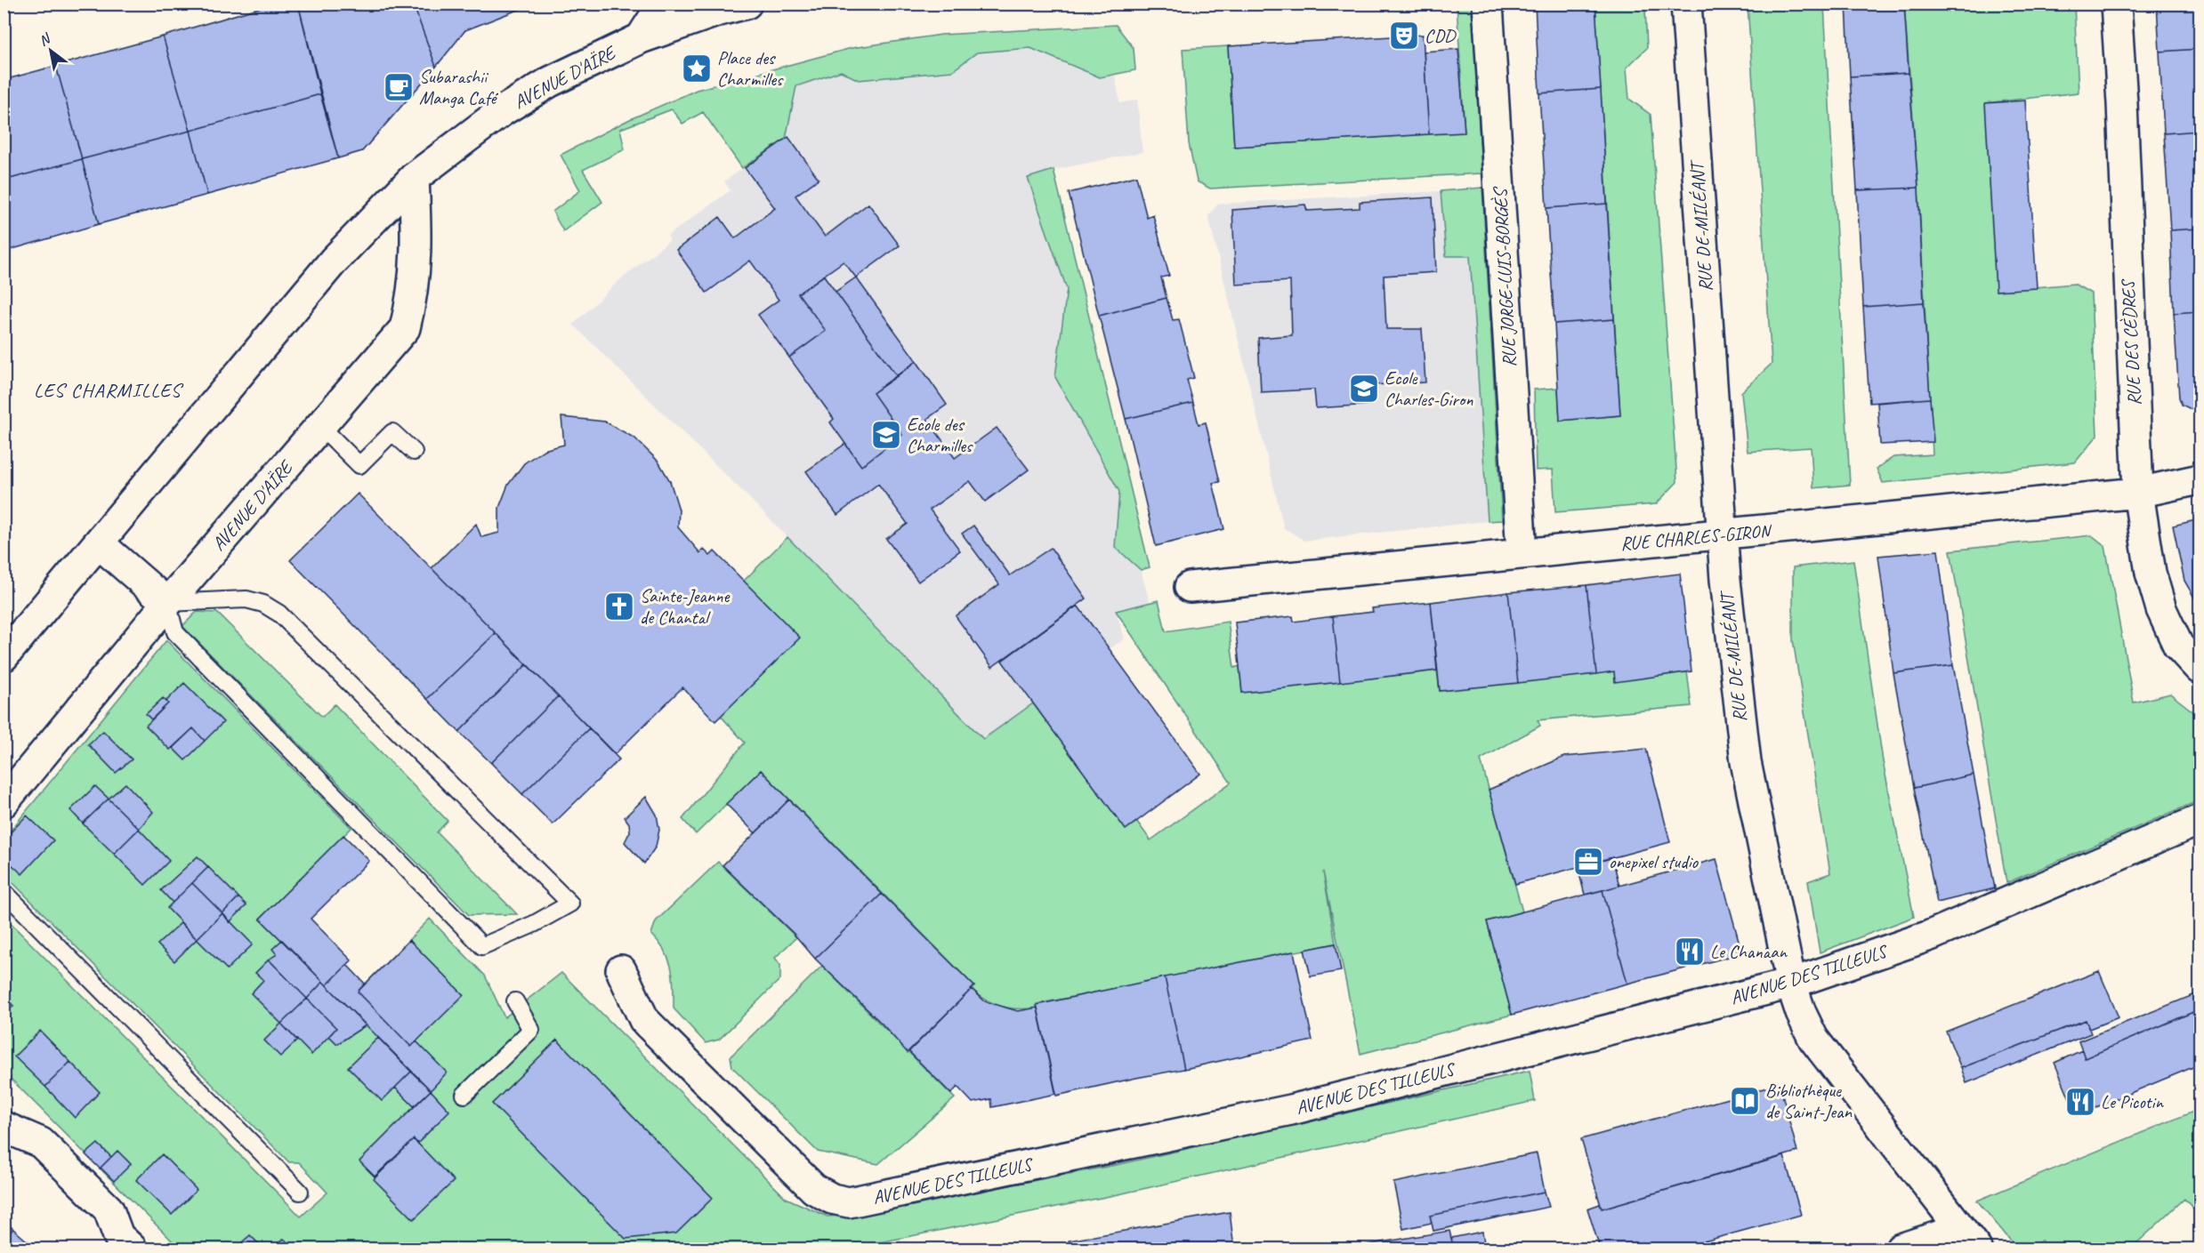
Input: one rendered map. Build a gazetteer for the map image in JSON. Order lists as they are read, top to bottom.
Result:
{
  "streets": {
    "street": [
      "AVENUE D'AÏRE",
      "RUE DE-MILÉANT",
      "RUE JORGE-LUIS-BORGÈS",
      "RUE DES CÈDRES",
      "RUE CHARLES-GIRON",
      "AVENUE DES TILLEULS"
    ]
  },
  "crossings": [
    ["RUE DE-MILÉANT", "RUE CHARLES-GIRON"],
    ["RUE DE-MILÉANT", "AVENUE DES TILLEULS"],
    ["RUE JORGE-LUIS-BORGÈS", "RUE CHARLES-GIRON"],
    ["RUE DES CÈDRES", "RUE CHARLES-GIRON"]
  ],
  "districts": ["LES CHARMILLES"],
  "places": {
    "theatre": ["CDD"],
    "place": ["Place des Charmilles"],
    "cafe": ["Subarashii Manga Café"],
    "school or university": ["Ecole Charles-Giron", "Ecole des Charmilles"],
    "church": ["Sainte-Jeanne de Chantal"],
    "office": ["onepixel studio"],
    "restaurant": ["Le Chanaan", "Le Picotin"],
    "library": ["Bibliothèque de Saint-Jean"]
  },
  "north": "top left"
}
